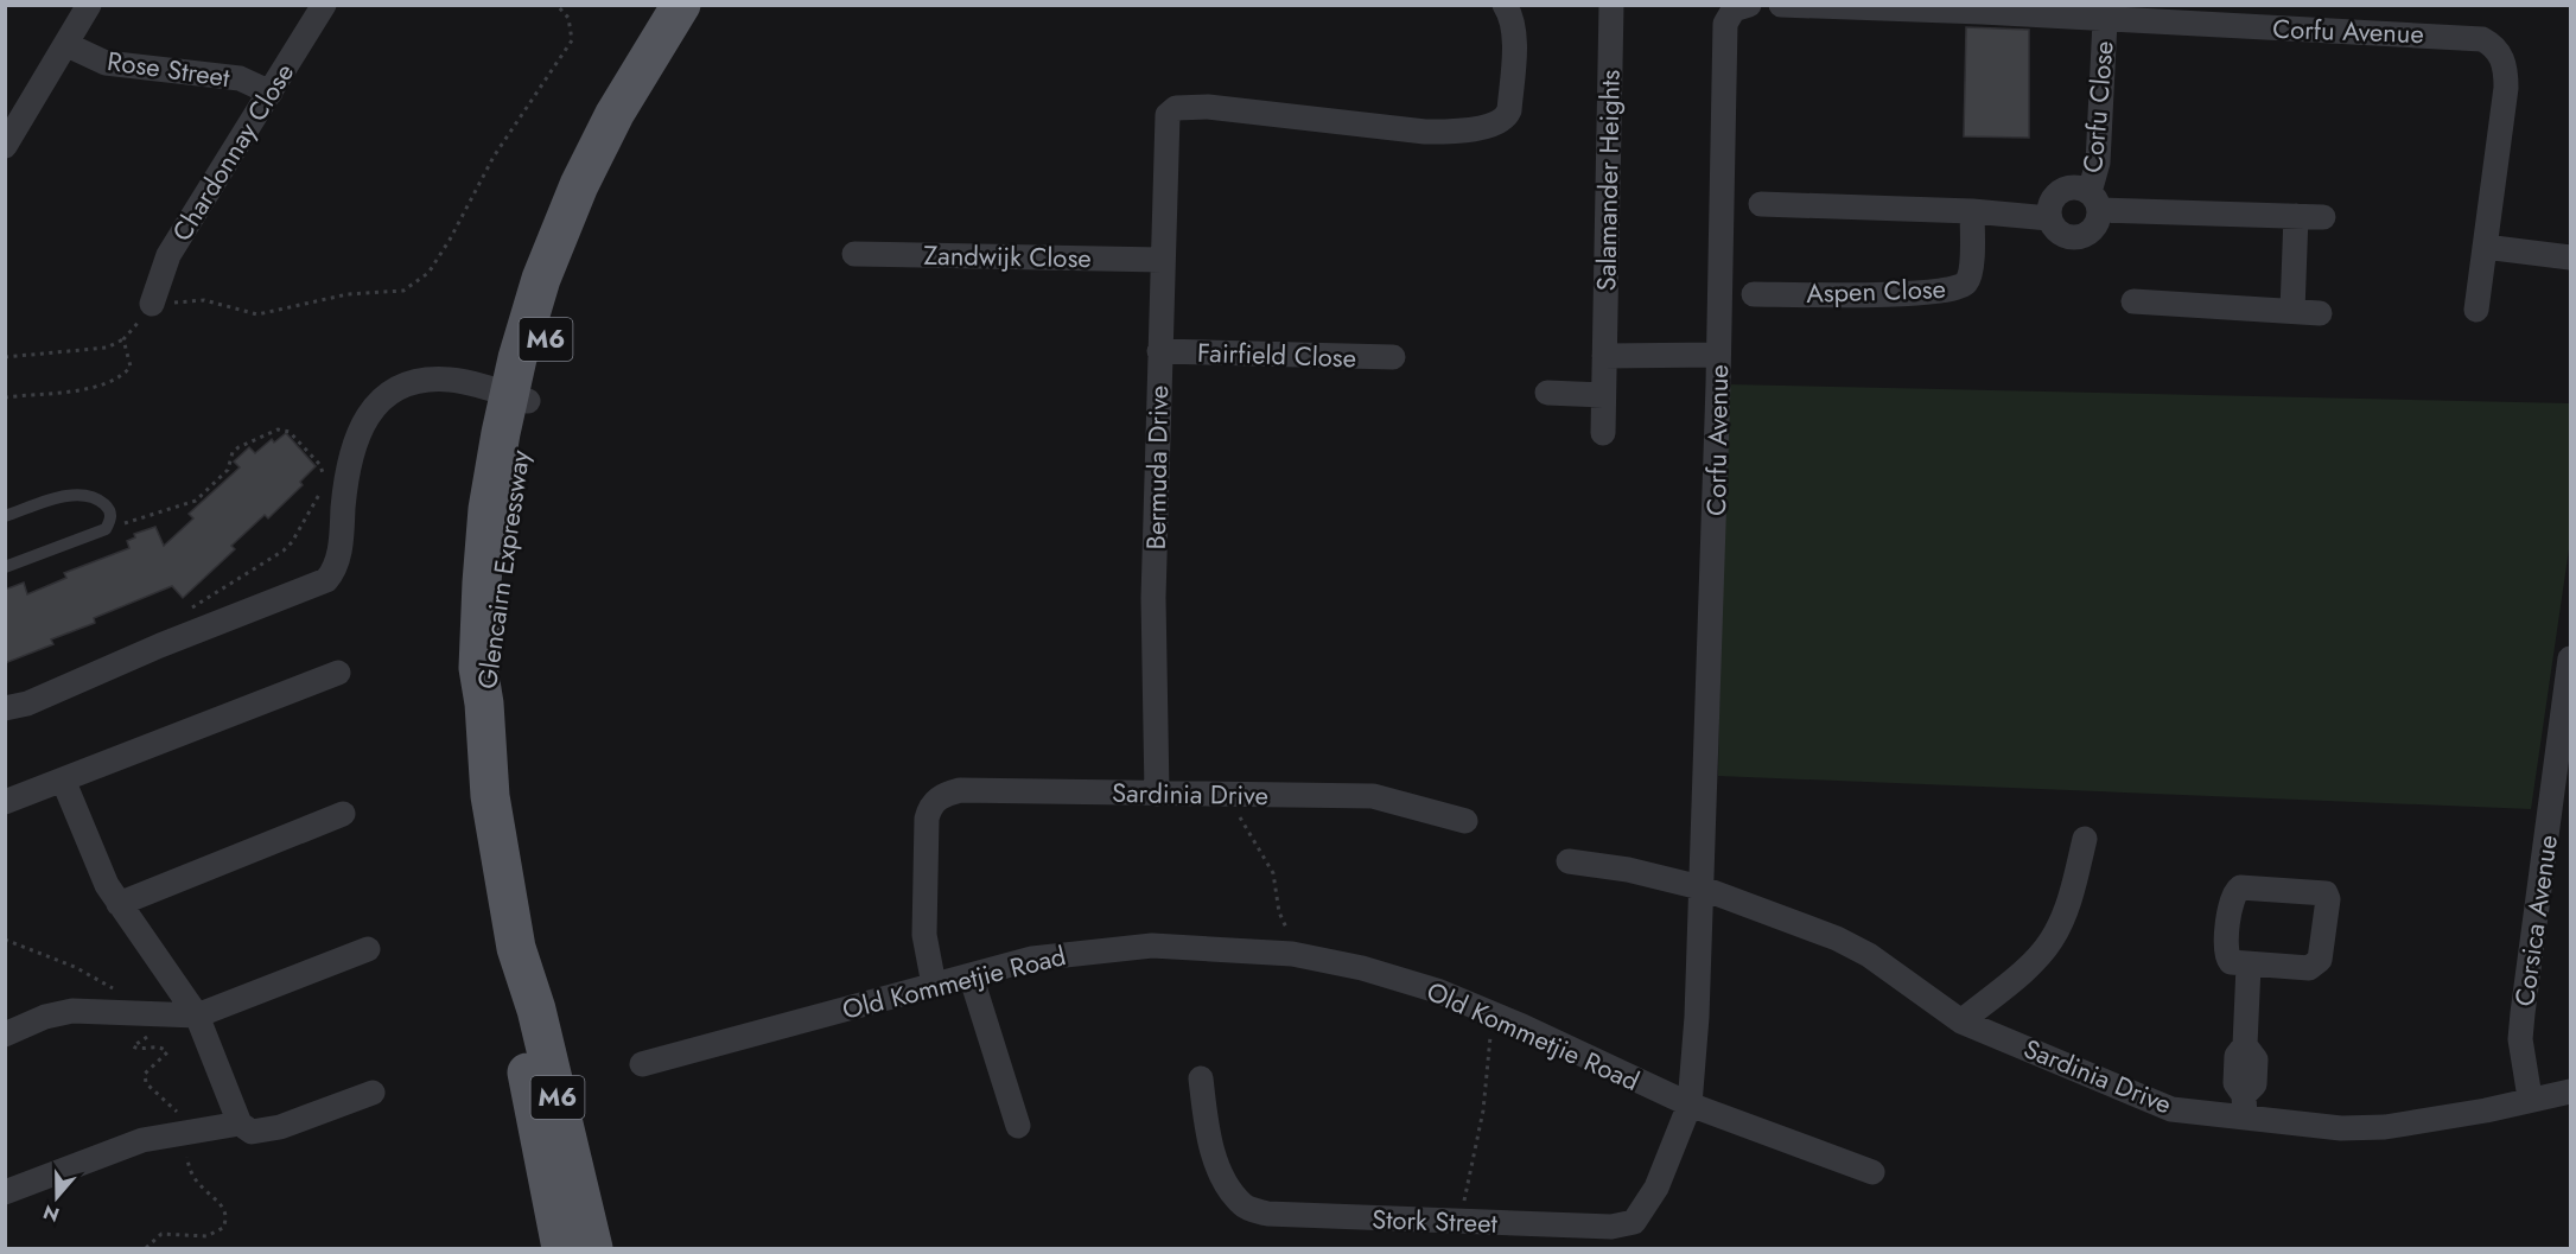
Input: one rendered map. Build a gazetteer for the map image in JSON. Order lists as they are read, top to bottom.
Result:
{
  "streets": {
    "main road": ["M6", "Glencairn Expressway"],
    "street": [
      "Corfu Avenue",
      "Rose Street",
      "Corfu Close",
      "Chardonnay Close",
      "Salamander Heights",
      "Zandwijk Close",
      "Aspen Close",
      "Fairfield Close",
      "Bermuda Drive",
      "Sardinia Drive",
      "Corsica Avenue",
      "Old Kommetjie Road",
      "Stork Street"
    ]
  },
  "crossings": [
    ["Corfu Avenue", "Corfu Close"],
    ["Corfu Avenue", "Sardinia Drive"],
    ["Corfu Avenue", "Old Kommetjie Road"],
    ["Corfu Avenue", "Stork Street"],
    ["Rose Street", "Chardonnay Close"],
    ["Zandwijk Close", "Bermuda Drive"],
    ["Fairfield Close", "Bermuda Drive"],
    ["Bermuda Drive", "Sardinia Drive"],
    ["Sardinia Drive", "Corsica Avenue"],
    ["Sardinia Drive", "Old Kommetjie Road"],
    ["Old Kommetjie Road", "Stork Street"]
  ],
  "north": "bottom"
}
